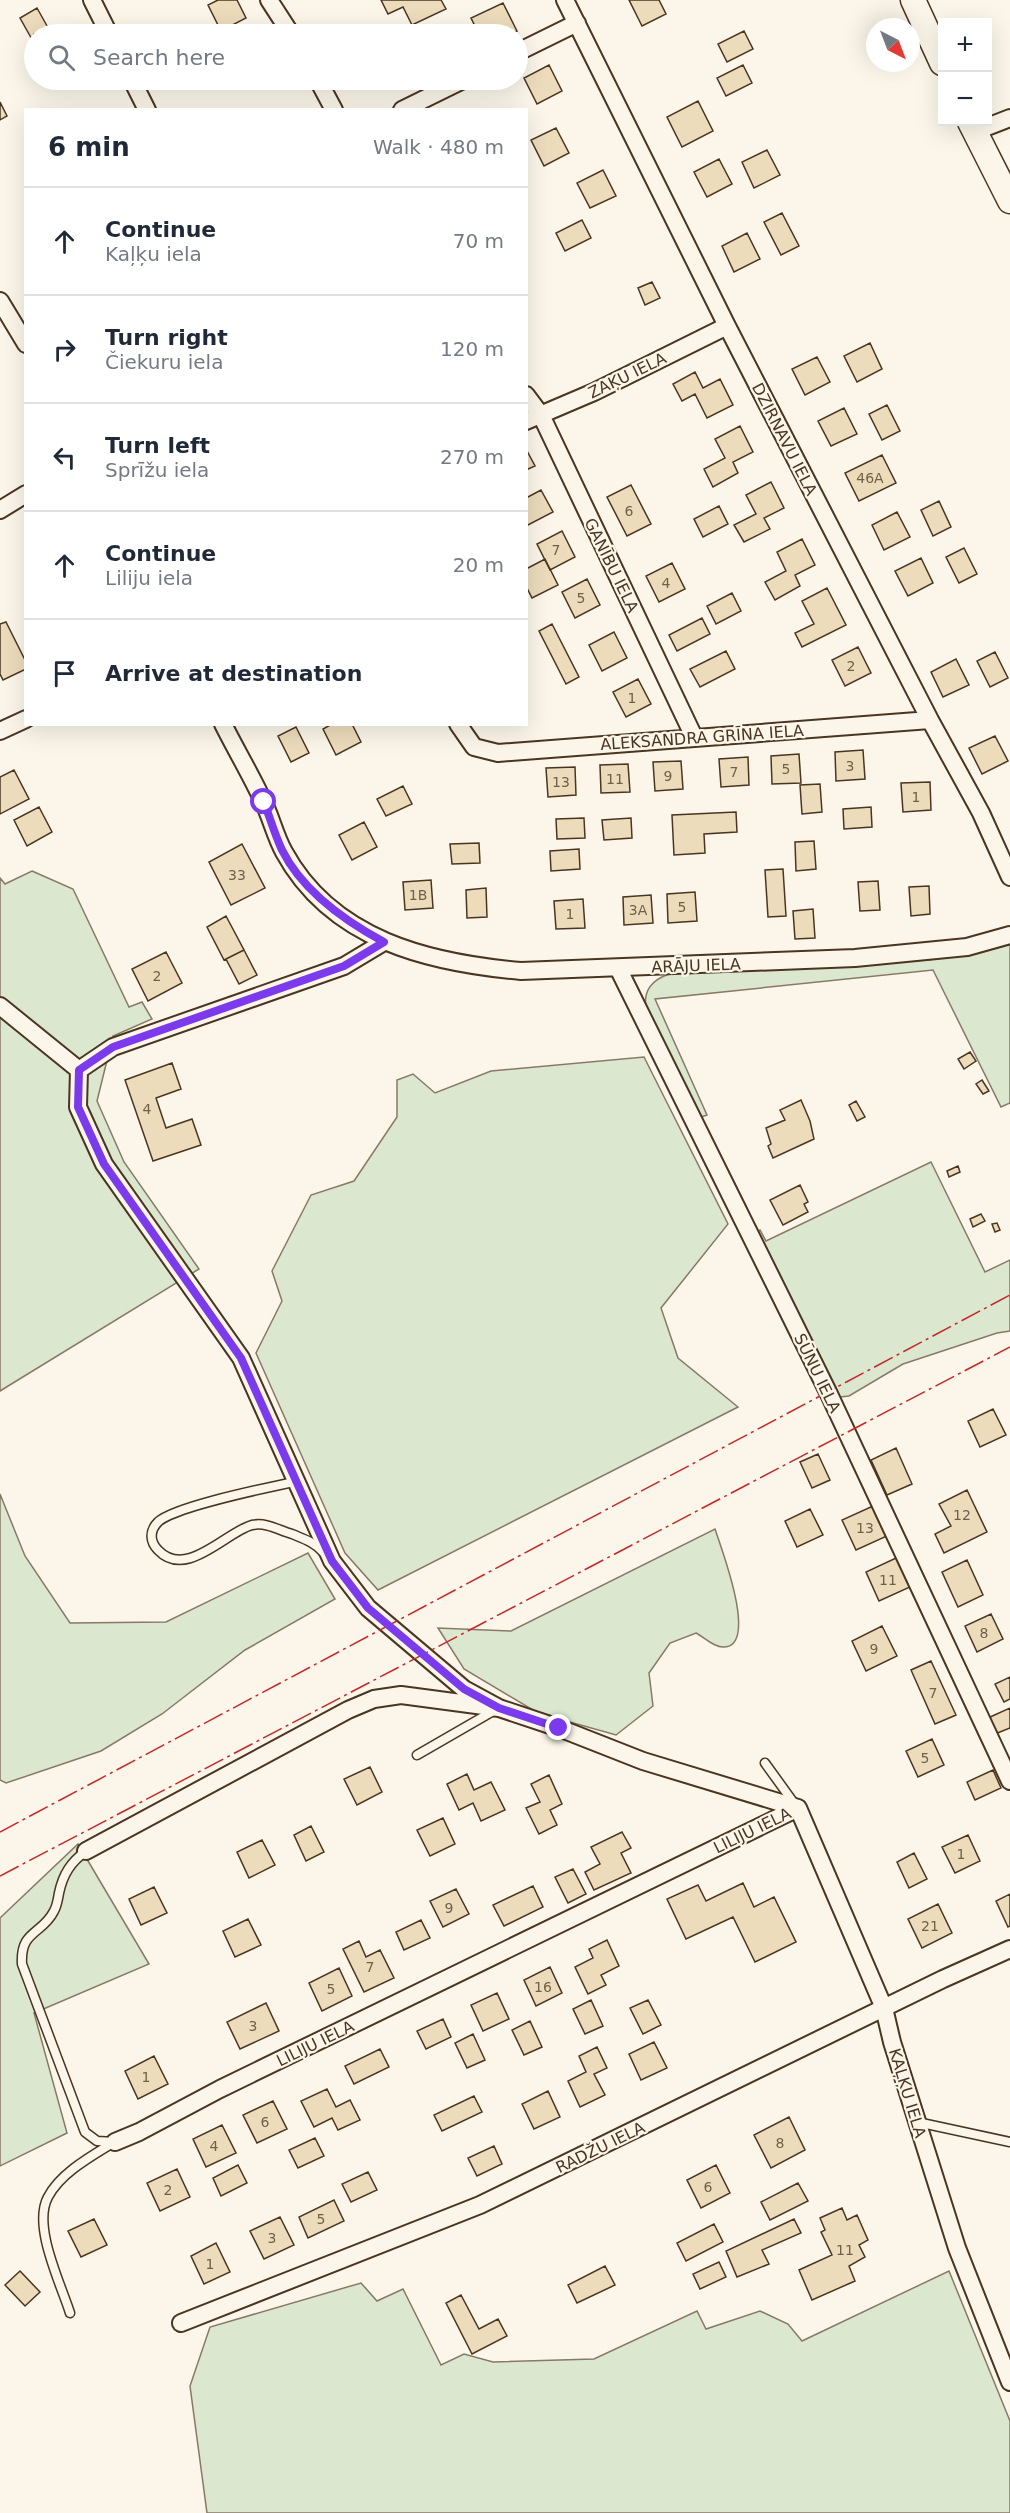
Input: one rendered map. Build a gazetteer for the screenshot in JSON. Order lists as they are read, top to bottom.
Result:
{
  "streets": {
    "street": [
      "ZAĶU IELA",
      "DZIRNAVU IELA",
      "GANĪBU IELA",
      "ALEKSANDRA GRĪNA IELA",
      "ARĀJU IELA",
      "SŪNU IELA",
      "LILIJU IELA",
      "KAĻĶU IELA",
      "RADŽU IELA"
    ]
  },
  "crossings": [
    ["ZAĶU IELA", "DZIRNAVU IELA"],
    ["ZAĶU IELA", "GANĪBU IELA"],
    ["DZIRNAVU IELA", "ALEKSANDRA GRĪNA IELA"],
    ["GANĪBU IELA", "ALEKSANDRA GRĪNA IELA"],
    ["ARĀJU IELA", "SŪNU IELA"],
    ["LILIJU IELA", "KAĻĶU IELA"],
    ["KAĻĶU IELA", "RADŽU IELA"]
  ],
  "house_numbers": [
    "46A",
    "6",
    "7",
    "4",
    "5",
    "2",
    "1",
    "3",
    "5",
    "7",
    "9",
    "11",
    "13",
    "1",
    "33",
    "1B",
    "5",
    "3A",
    "1",
    "2",
    "4",
    "12",
    "13",
    "11",
    "8",
    "9",
    "7",
    "5",
    "1",
    "9",
    "21",
    "7",
    "16",
    "5",
    "3",
    "1",
    "6",
    "8",
    "4",
    "6",
    "2",
    "5",
    "3",
    "11",
    "1"
  ],
  "north": "bottom right",
  "page": {
    "map_buttons": ["+", "−"],
    "search": "Search here",
    "heading": ["6 min", "Walk · 480 m"],
    "list": [
      ["Continue", "Kaļķu iela", "70 m"],
      ["Turn right", "Čiekuru iela", "120 m"],
      ["Turn left", "Sprīžu iela", "270 m"],
      ["Continue", "Liliju iela", "20 m"],
      "Arrive at destination"
    ]
  }
}
